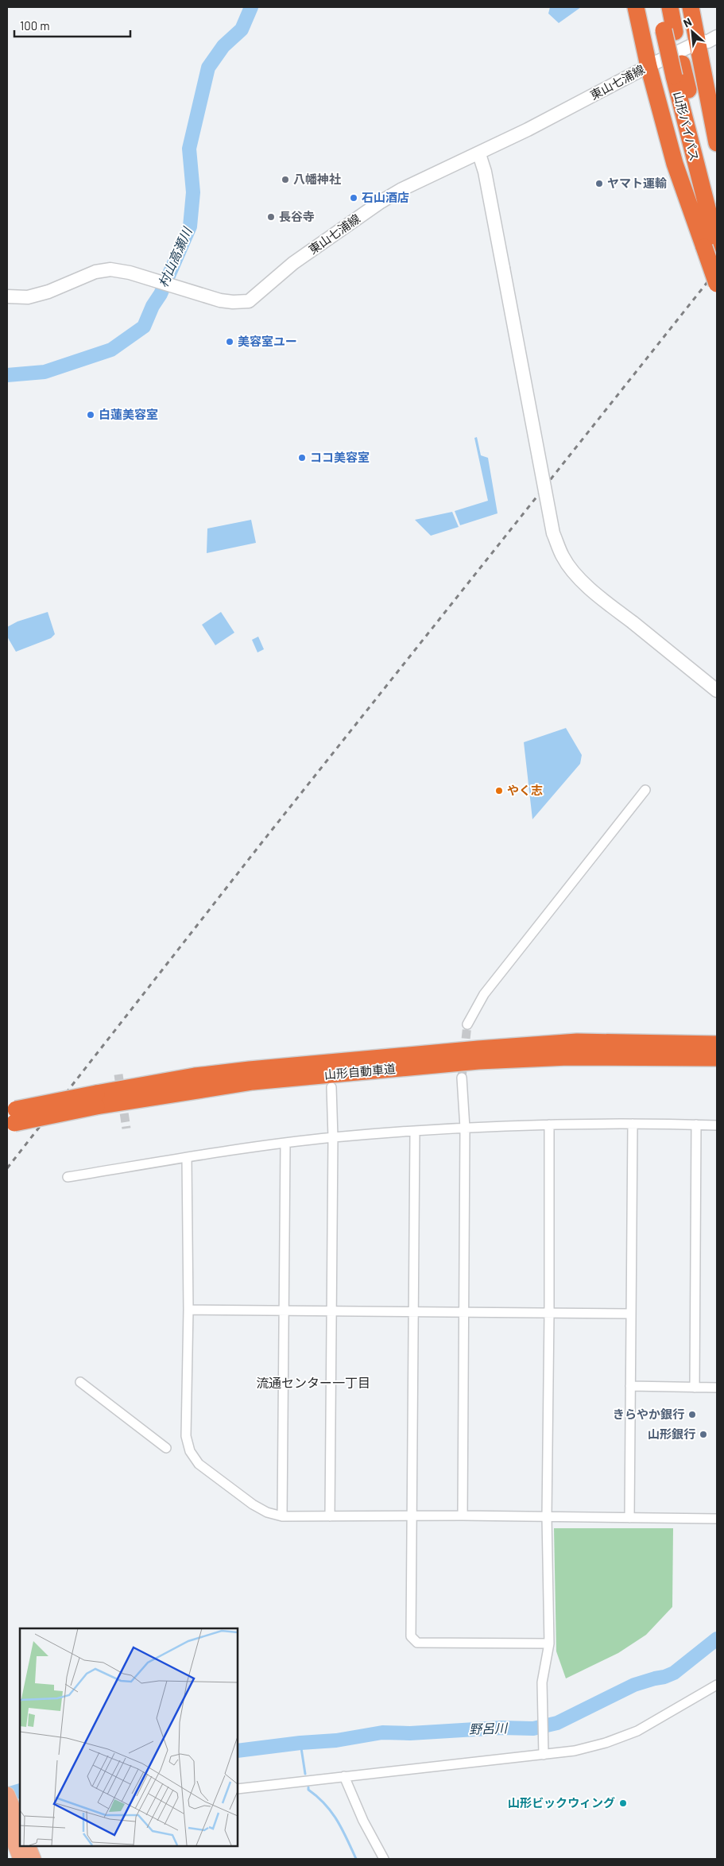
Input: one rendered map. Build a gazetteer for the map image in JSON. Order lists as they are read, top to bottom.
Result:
{
  "streets": {
    "highway": ["山形バイパス", "山形自動車道"],
    "main road": ["東山七浦線"]
  },
  "districts": ["流通センター一丁目"],
  "water": ["村山高瀬川", "野呂川"],
  "places": [
    "八幡神社",
    "ヤマト運輸",
    "石山酒店",
    "長谷寺",
    "美容室ユー",
    "白蓮美容室",
    "ココ美容室",
    "やく志",
    "きらやか銀行",
    "山形銀行",
    "山形ビックウィング"
  ],
  "scale_bar": "100 m",
  "north": "top left"
}
